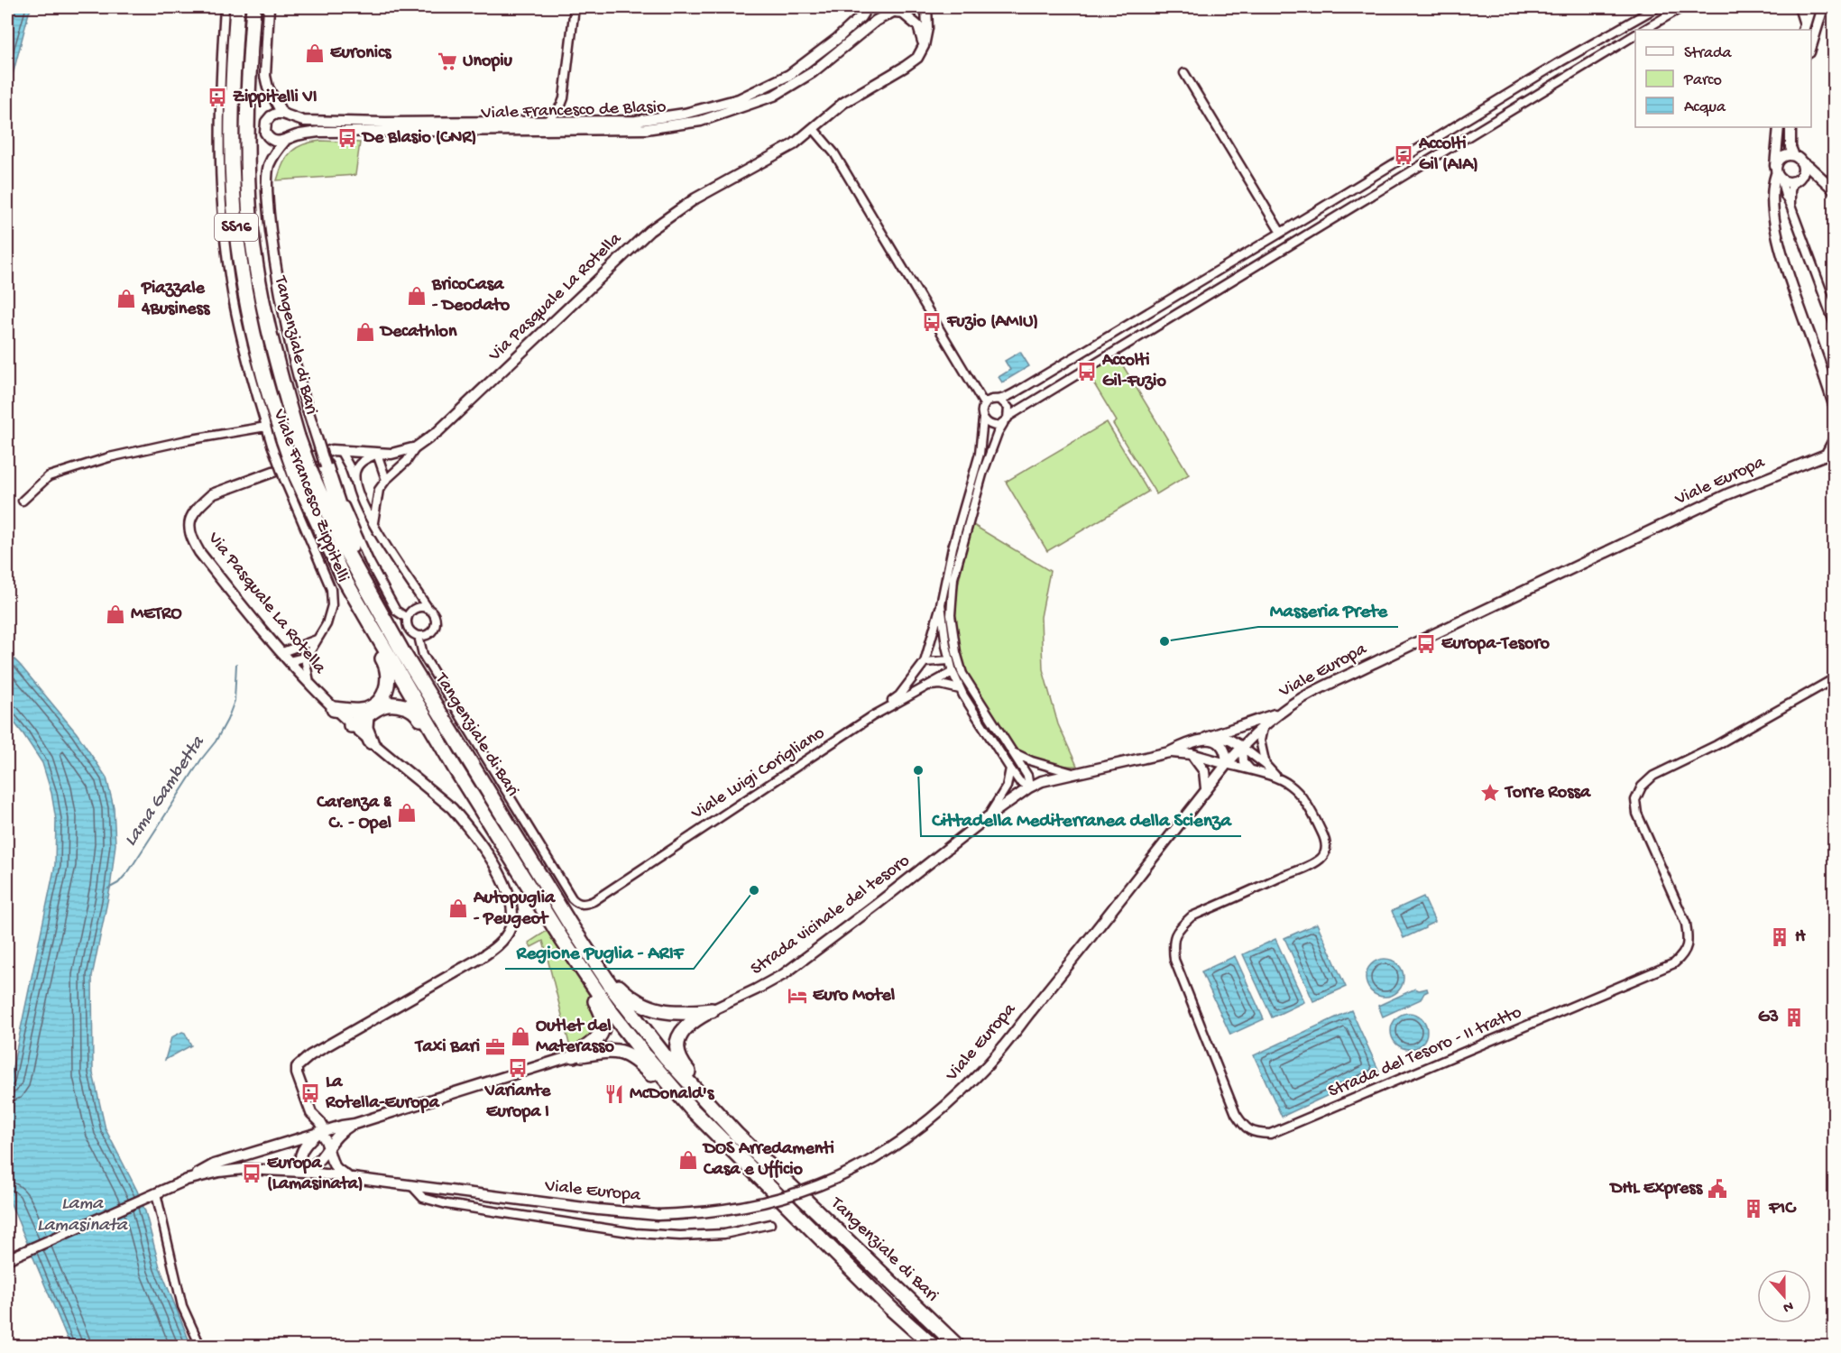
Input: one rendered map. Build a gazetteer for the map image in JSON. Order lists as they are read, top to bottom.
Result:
{
  "streets": {
    "highway": ["SS16", "Tangenziale di Bari"],
    "street": [
      "Viale Francesco de Blasio",
      "Via Pasquale La Rotella",
      "Viale Europa",
      "Viale Francesco Zippitelli",
      "Viale Luigi Corigliano",
      "Strada vicinale del tesoro",
      "Strada del Tesoro - II tratto"
    ]
  },
  "crossings": [
    ["Tangenziale di Bari", "Viale Francesco Zippitelli"]
  ],
  "water": ["Lama Gambetta", "Lama Lamasinata"],
  "places": {
    "shop": [
      "Euronics",
      "BricoCasa - Deodato",
      "Piazzale 4Business",
      "Decathlon",
      "METRO",
      "Carenza & C. - Opel",
      "Autopuglia - Peugeot",
      "Outlet del Materasso",
      "DOS Arredamenti Casa e Ufficio"
    ],
    "supermarket": ["Unopiu"],
    "bus stop": [
      "Zippitelli VI",
      "De Blasio (CNR)",
      "Accolti Gil (AIA)",
      "Fuzio (AMIU)",
      "Accolti Gil-Fuzio",
      "Europa-Tesoro",
      "Variante Europa I",
      "La Rotella-Europa",
      "Europa (Lamasinata)"
    ],
    "other": ["Masseria Prete", "Cittadella Mediterranea della Scienza", "Regione Puglia - ARIF"],
    "place": ["Torre Rossa"],
    "building": ["H", "G3", "F1C"],
    "hotel": ["Euro Motel"],
    "office": ["Taxi Bari"],
    "restaurant": ["McDonald's"],
    "public building": ["DHL Express"]
  },
  "legend": ["Strada", "Parco", "Acqua"],
  "north": "bottom"
}
